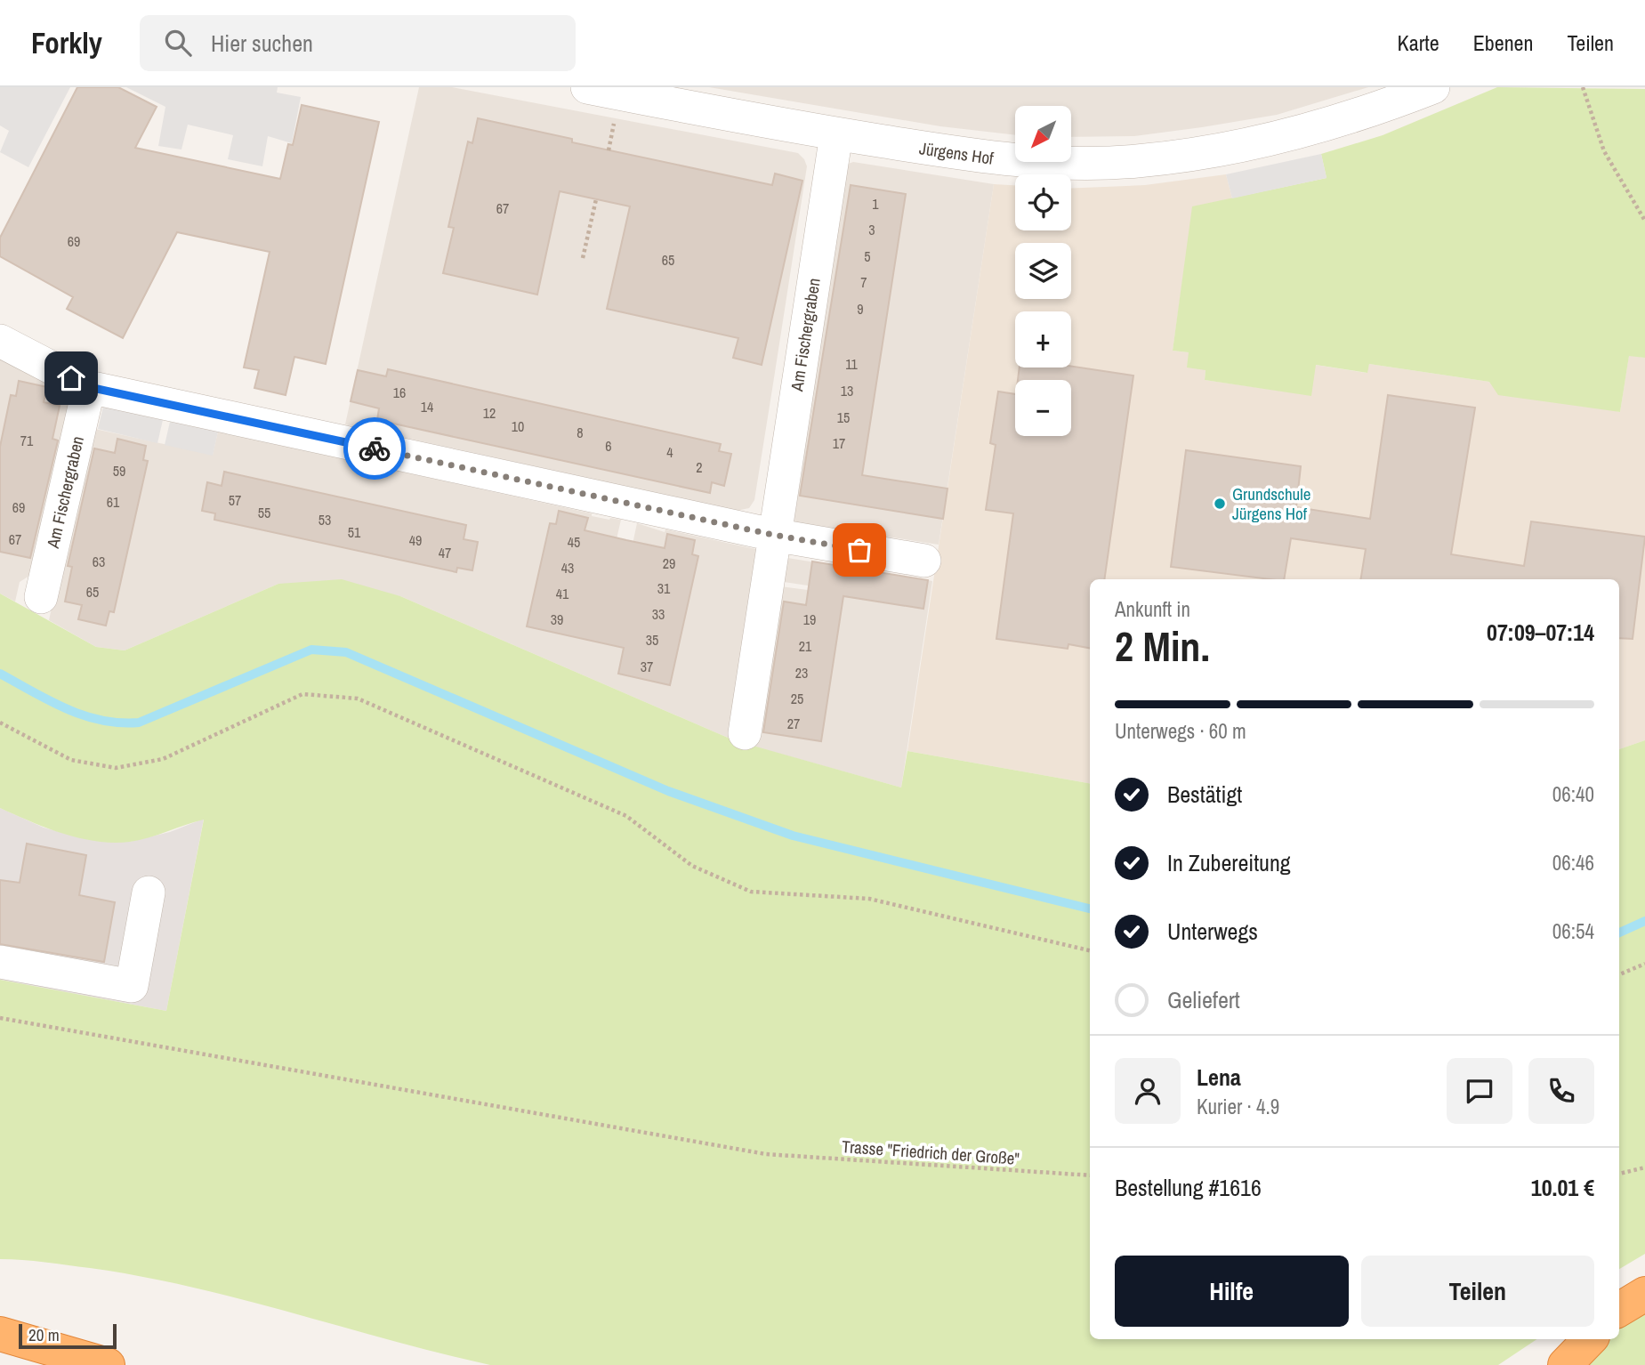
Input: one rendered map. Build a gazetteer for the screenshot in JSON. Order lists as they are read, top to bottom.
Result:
{
  "streets": {
    "street": ["Jürgens Hof", "Am Fischergraben"],
    "path": ["Trasse \"Friedrich der Große\""]
  },
  "crossings": [
    ["Jürgens Hof", "Am Fischergraben"]
  ],
  "places": ["Grundschule Jürgens Hof"],
  "house_numbers": [
    "1",
    "67",
    "3",
    "69",
    "5",
    "65",
    "7",
    "9",
    "11",
    "13",
    "16",
    "14",
    "12",
    "15",
    "10",
    "8",
    "71",
    "17",
    "6",
    "4",
    "2",
    "59",
    "57",
    "61",
    "69",
    "55",
    "53",
    "51",
    "67",
    "49",
    "45",
    "47",
    "63",
    "29",
    "43",
    "31",
    "65",
    "41",
    "33",
    "39",
    "19",
    "35",
    "21",
    "37",
    "23",
    "25",
    "27"
  ],
  "scale_bar": "20 m",
  "north": "bottom left",
  "page": {
    "header": "Forkly",
    "search": "Hier suchen",
    "nav": ["Karte", "Ebenen", "Teilen"],
    "map_buttons": ["+", "−"],
    "heading": ["2 Min.", "Ankunft in", "07:09–07:14"],
    "panel": [
      "Lena",
      "Kurier · 4.9",
      "Bestellung #1616",
      "10.01 €"
    ],
    "bar": "Unterwegs · 60 m",
    "list": [
      ["Bestätigt", "06:40"],
      ["In Zubereitung", "06:46"],
      ["Unterwegs", "06:54"],
      "Geliefert"
    ],
    "buttons": ["Hilfe", "Teilen"],
    "scale": "20 m"
  }
}
